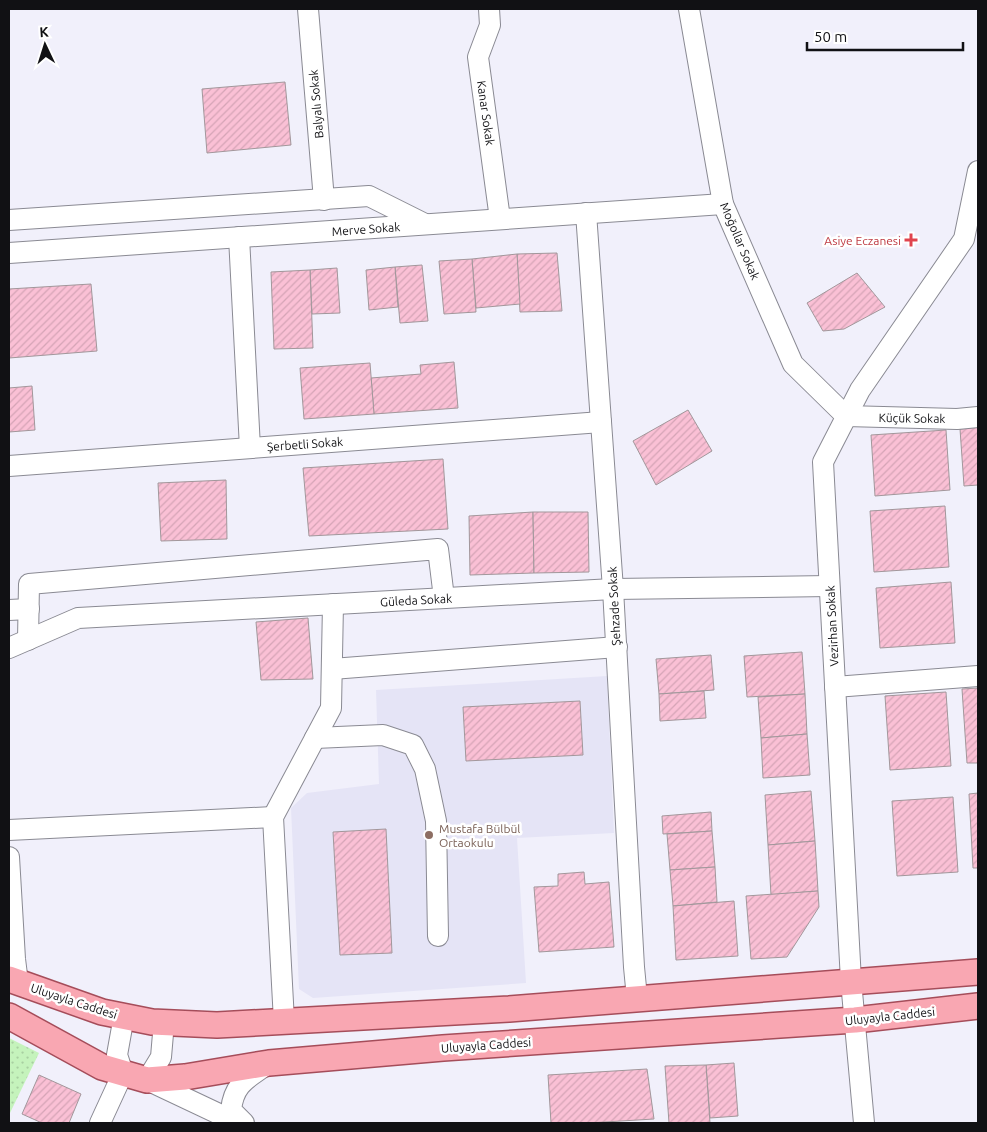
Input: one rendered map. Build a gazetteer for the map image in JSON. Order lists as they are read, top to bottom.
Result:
{
  "streets": {
    "main road": ["Uluyayla Caddesi"],
    "street": [
      "Balyalı Sokak",
      "Kanar Sokak",
      "Merve Sokak",
      "Moğollar Sokak",
      "Küçük Sokak",
      "Şerbetli Sokak",
      "Güleda Sokak",
      "Şehzade Sokak",
      "Vezirhan Sokak"
    ]
  },
  "crossings": [
    ["Kanar Sokak", "Merve Sokak"],
    ["Merve Sokak", "Moğollar Sokak"],
    ["Merve Sokak", "Şehzade Sokak"],
    ["Moğollar Sokak", "Küçük Sokak"],
    ["Moğollar Sokak", "Vezirhan Sokak"],
    ["Küçük Sokak", "Vezirhan Sokak"],
    ["Şerbetli Sokak", "Şehzade Sokak"],
    ["Güleda Sokak", "Şehzade Sokak"],
    ["Güleda Sokak", "Vezirhan Sokak"],
    ["Şehzade Sokak", "Uluyayla Caddesi"],
    ["Vezirhan Sokak", "Uluyayla Caddesi"]
  ],
  "places": {
    "health": ["Asiye Eczanesi"],
    "other": ["Mustafa Bülbül Ortaokulu"]
  },
  "scale_bar": "50 m",
  "north": "top"
}
